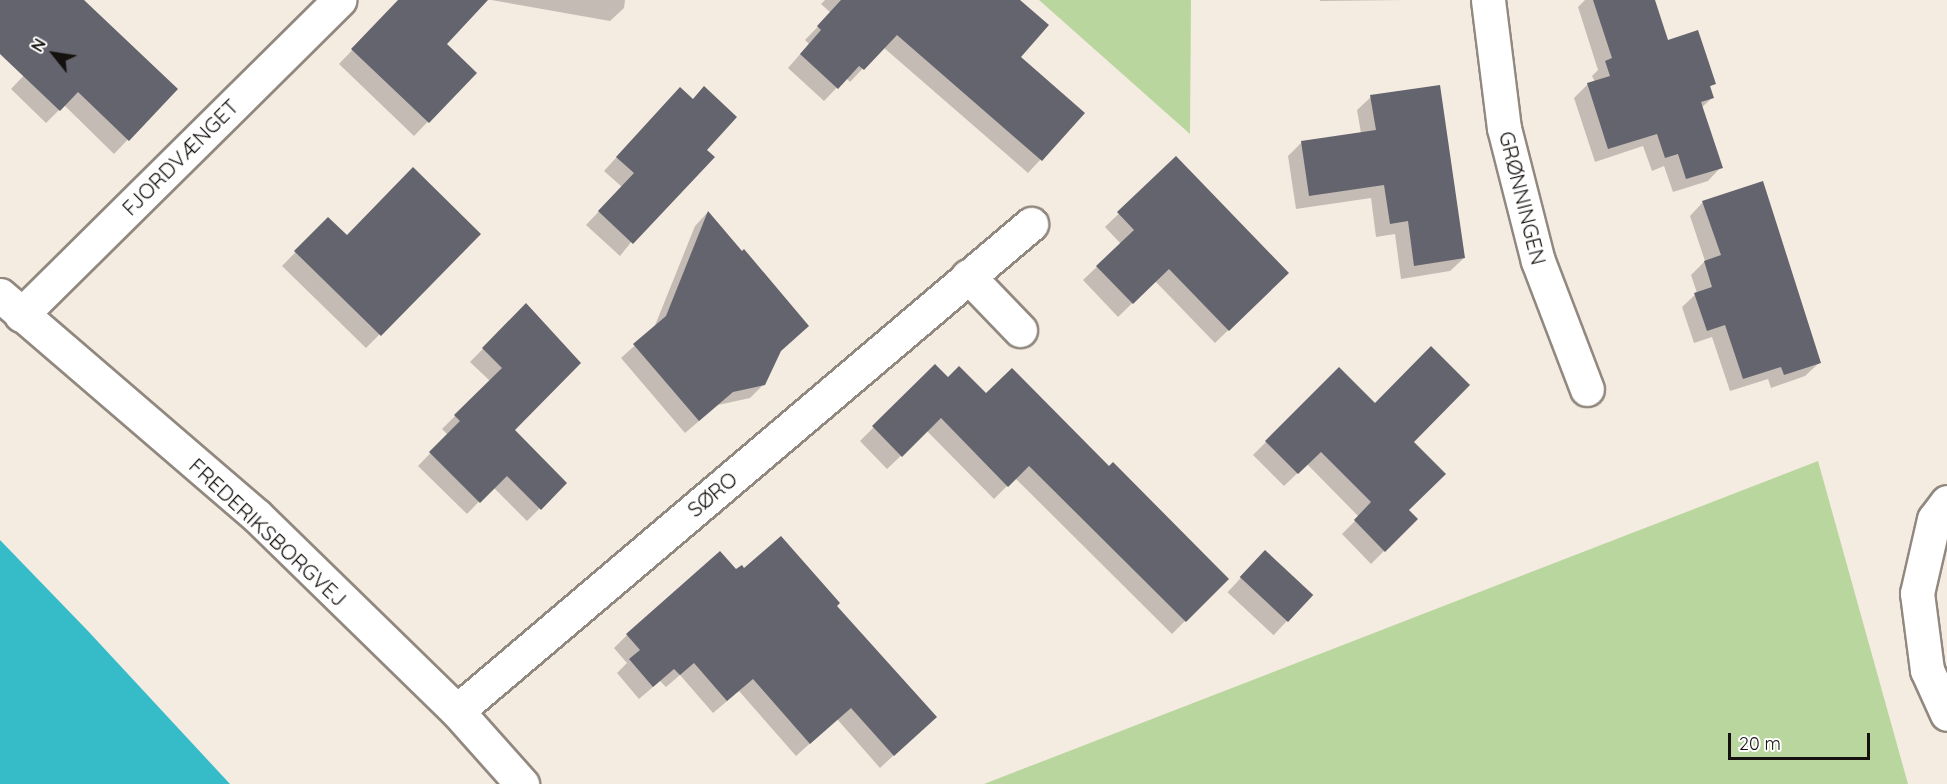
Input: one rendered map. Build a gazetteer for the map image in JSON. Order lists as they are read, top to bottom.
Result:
{
  "streets": {
    "street": [
      "FJORDVÆNGET",
      "GRØNNINGEN",
      "SØRO",
      "FREDERIKSBORGVEJ"
    ]
  },
  "crossings": [
    ["FJORDVÆNGET", "FREDERIKSBORGVEJ"],
    ["SØRO", "FREDERIKSBORGVEJ"]
  ],
  "scale_bar": "20 m",
  "north": "top left"
}
